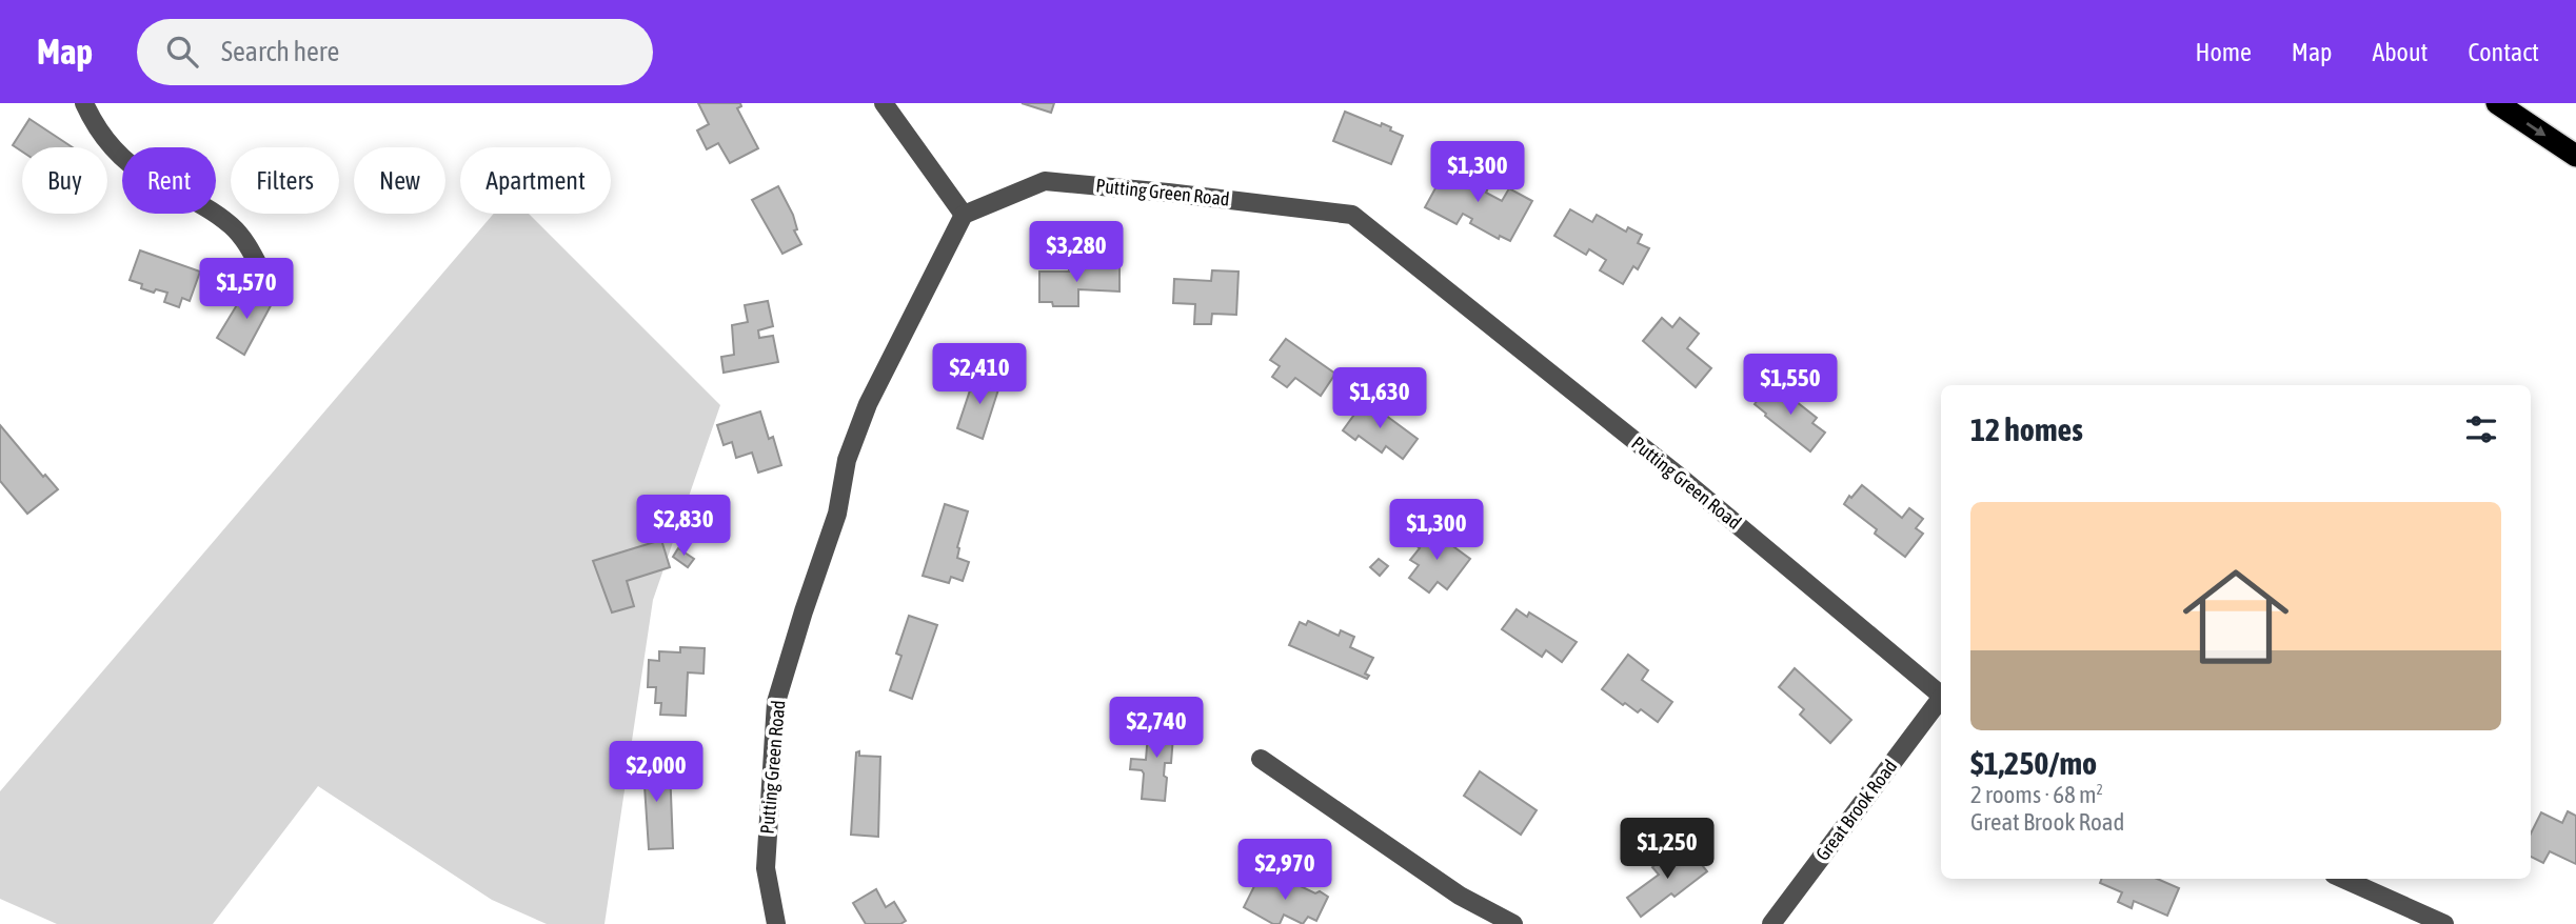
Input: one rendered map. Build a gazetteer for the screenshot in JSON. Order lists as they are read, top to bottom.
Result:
{
  "streets": {
    "street": ["Putting Green Road", "Great Brook Road"]
  },
  "page": {
    "header": "Map",
    "search": "Search here",
    "nav": [
      "Home",
      "Map",
      "About",
      "Contact"
    ],
    "price": [
      "$1,300",
      "$3,280",
      "$1,570",
      "$2,410",
      "$1,550",
      "$1,630",
      "$2,830",
      "$1,300",
      "$2,740",
      "$2,000",
      "$1,250",
      "$2,970"
    ],
    "chip": [
      "Buy",
      "Rent",
      "Filters",
      "New",
      "Apartment"
    ],
    "heading": "12 homes",
    "list": [
      {
        "name": "$1,250/mo",
        "note": "2 rooms · 68 m² · Great Brook Road"
      }
    ]
  }
}
